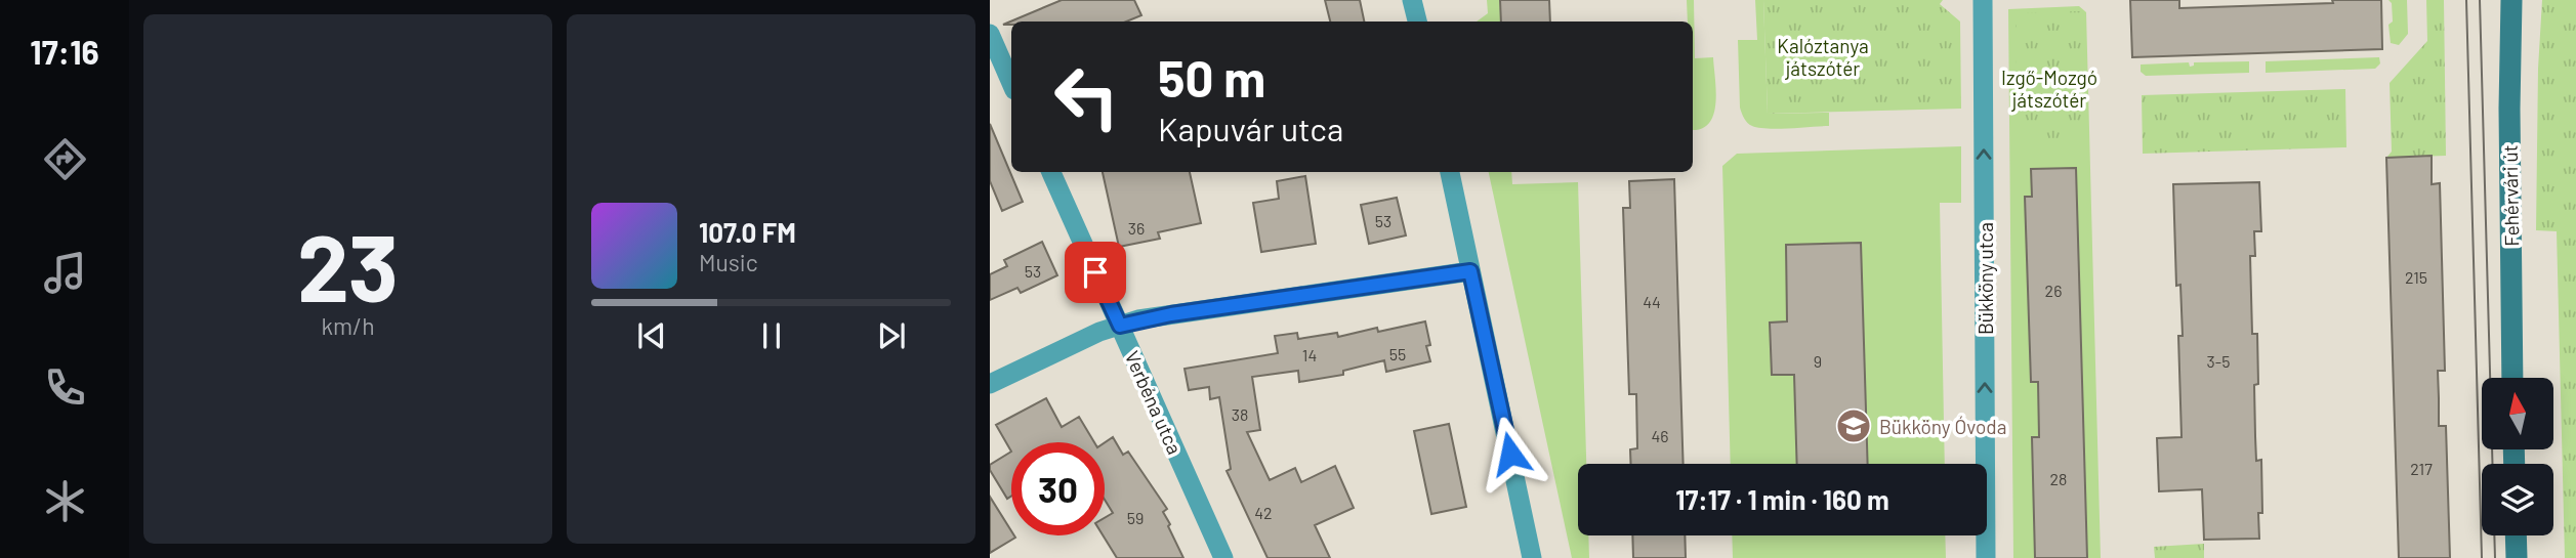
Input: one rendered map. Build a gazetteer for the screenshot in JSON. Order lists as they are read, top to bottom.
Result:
{
  "streets": {
    "street": ["Fehérvári út", "Bükköny utca", "Verbéna utca"]
  },
  "one_way": ["Bükköny utca"],
  "parks": ["Kalóztanya játszótér", "Izgő-Mozgó játszótér"],
  "places": {
    "school or university": ["Bükköny Óvoda"]
  },
  "house_numbers": [
    "53",
    "36",
    "53",
    "215",
    "26",
    "44",
    "55",
    "14",
    "9",
    "3-5",
    "38",
    "46",
    "217",
    "28",
    "42",
    "59"
  ],
  "north": "top",
  "page": {
    "tabs": "17:16",
    "tile": ["23", "km/h"],
    "turn": ["50 m", "Kapuvár utca"],
    "song": ["107.0 FM", "Music"],
    "limit": "30",
    "trip": "17:17 · 1 min · 160 m"
  }
}
